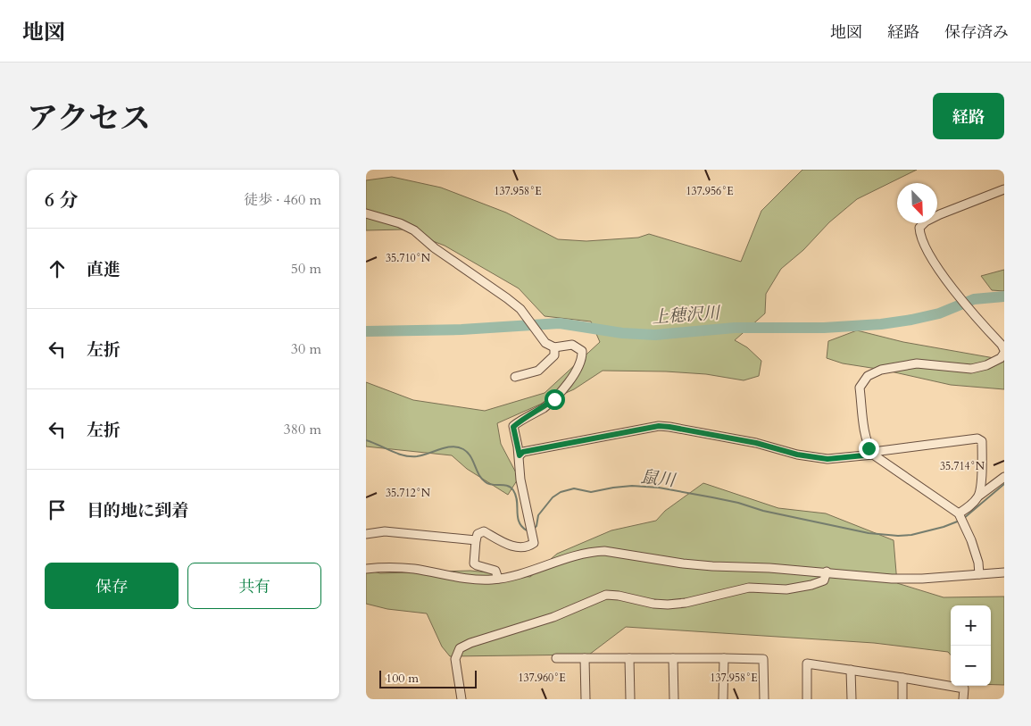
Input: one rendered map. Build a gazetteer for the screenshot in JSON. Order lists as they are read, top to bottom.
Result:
{
  "water": ["上穂沢川", "鼠川"],
  "scale_bar": "100 m",
  "north": "bottom right",
  "page": {
    "header": "地図",
    "nav": ["地図", "経路", "保存済み"],
    "title": "アクセス",
    "buttons": [
      "経路",
      ["保存", "共有"]
    ],
    "heading": ["6 分", "徒歩 · 460 m"],
    "list": [
      ["直進", "50 m"],
      ["左折", "30 m"],
      ["左折", "380 m"],
      "目的地に到着"
    ],
    "map_buttons": ["+", "−"],
    "scale": "100 m"
  },
  "coordinates": [
    "137.958°E",
    "137.956°E",
    "35.710°N",
    "35.714°N",
    "35.712°N",
    "137.960°E"
  ]
}
